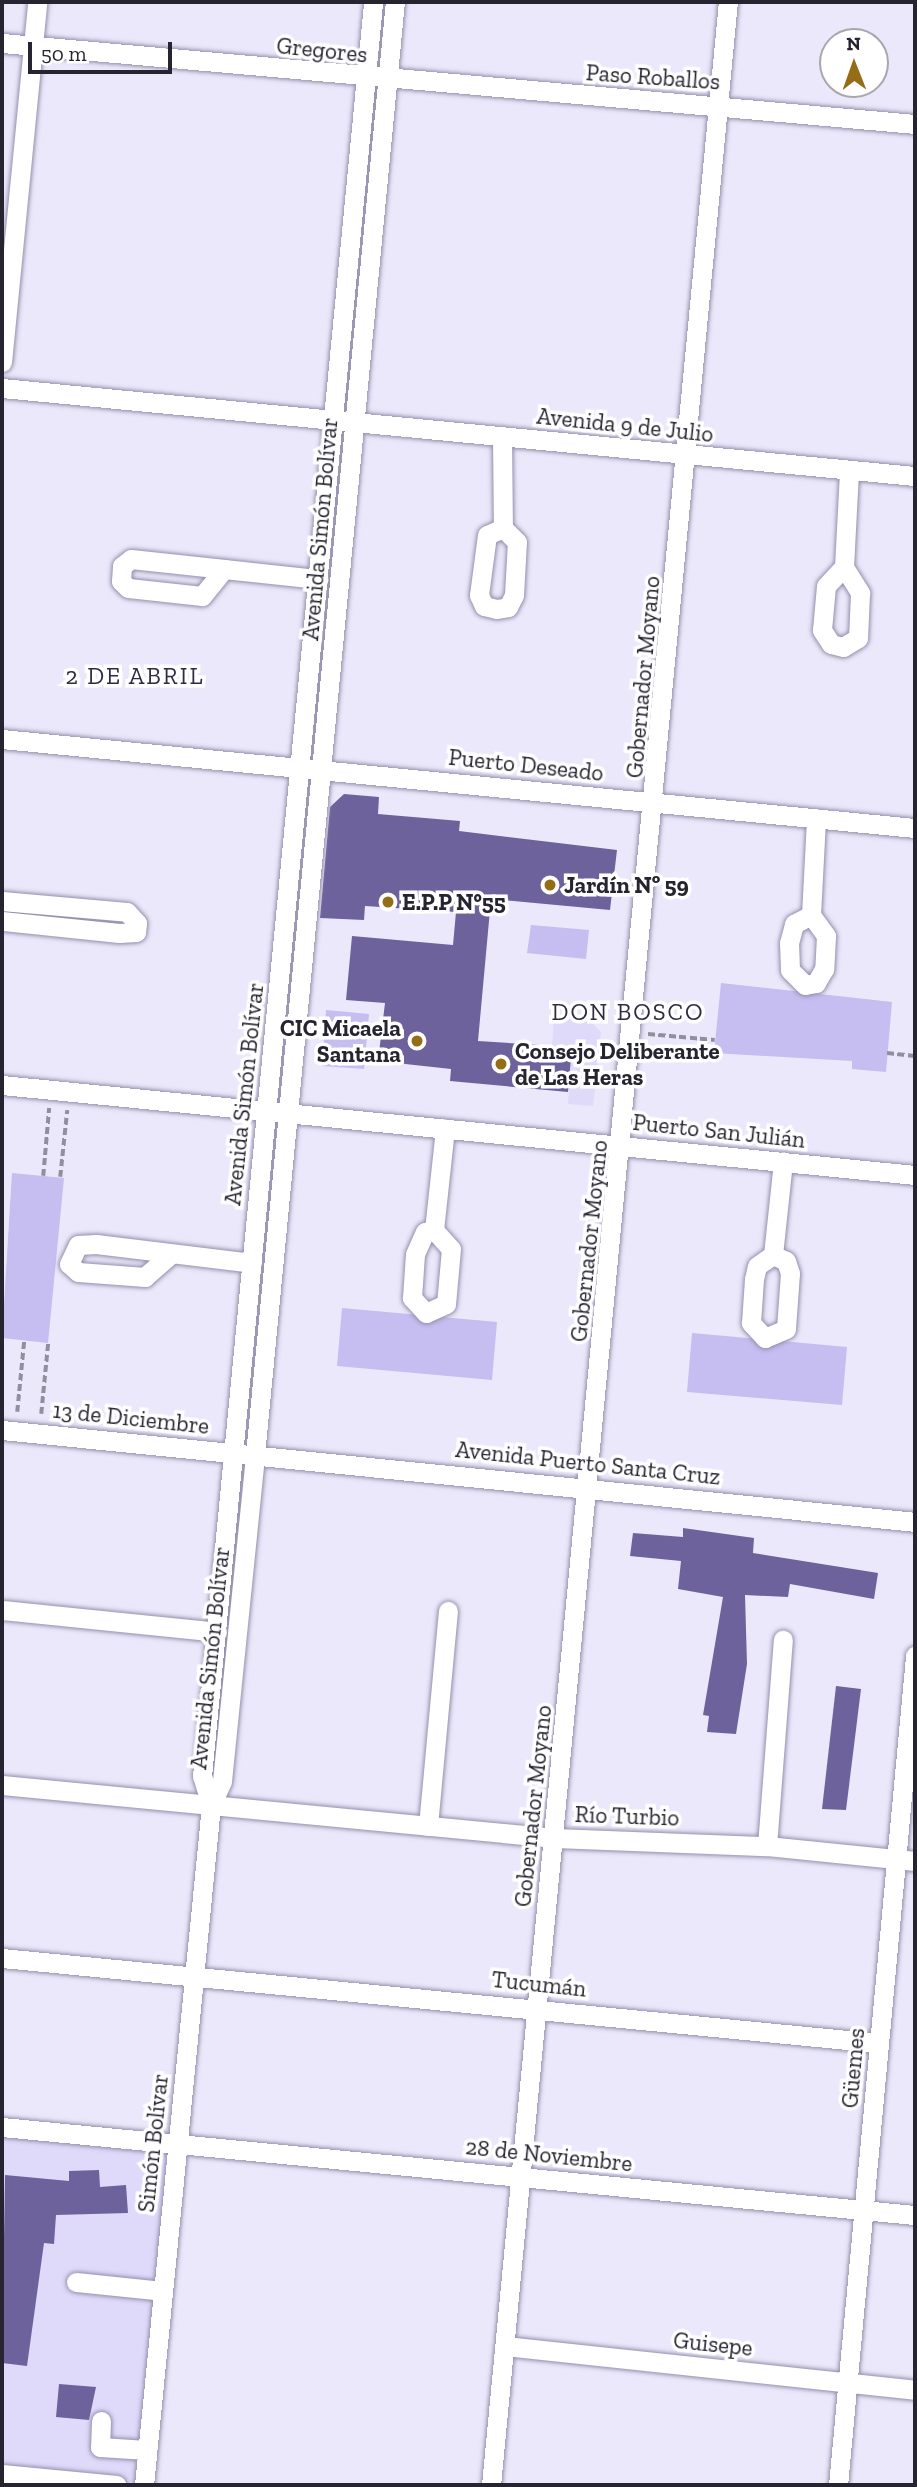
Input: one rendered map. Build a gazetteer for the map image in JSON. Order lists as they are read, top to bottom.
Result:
{
  "streets": {
    "street": [
      "Gregores",
      "Paso Roballos",
      "Avenida 9 de Julio",
      "Avenida Simón Bolívar",
      "Gobernador Moyano",
      "Puerto Deseado",
      "Puerto San Julián",
      "13 de Diciembre",
      "Avenida Puerto Santa Cruz",
      "Río Turbio",
      "Tucumán",
      "Güemes",
      "Simón Bolívar",
      "28 de Noviembre",
      "Guisepe"
    ]
  },
  "crossings": [
    ["Gregores", "Paso Roballos"],
    ["Gregores", "Avenida Simón Bolívar"],
    ["Paso Roballos", "Avenida Simón Bolívar"],
    ["Paso Roballos", "Gobernador Moyano"],
    ["Avenida 9 de Julio", "Avenida Simón Bolívar"],
    ["Avenida 9 de Julio", "Gobernador Moyano"],
    ["Avenida Simón Bolívar", "Puerto Deseado"],
    ["Avenida Simón Bolívar", "Puerto San Julián"],
    ["Avenida Simón Bolívar", "13 de Diciembre"],
    ["Avenida Simón Bolívar", "Avenida Puerto Santa Cruz"],
    ["Avenida Simón Bolívar", "Río Turbio"],
    ["Avenida Simón Bolívar", "Simón Bolívar"],
    ["Gobernador Moyano", "Puerto Deseado"],
    ["Gobernador Moyano", "Puerto San Julián"],
    ["Gobernador Moyano", "Avenida Puerto Santa Cruz"],
    ["Gobernador Moyano", "Río Turbio"],
    ["Gobernador Moyano", "Tucumán"],
    ["Gobernador Moyano", "28 de Noviembre"],
    ["Gobernador Moyano", "Guisepe"],
    ["13 de Diciembre", "Avenida Puerto Santa Cruz"],
    ["Río Turbio", "Güemes"],
    ["Río Turbio", "Simón Bolívar"],
    ["Tucumán", "Güemes"],
    ["Tucumán", "Simón Bolívar"],
    ["Güemes", "28 de Noviembre"],
    ["Güemes", "Guisepe"],
    ["Simón Bolívar", "28 de Noviembre"]
  ],
  "districts": ["2 DE ABRIL", "DON BOSCO"],
  "places": [
    "Jardín Nº 59",
    "E.P.P N°55",
    "CIC Micaela Santana",
    "Consejo Deliberante de Las Heras"
  ],
  "scale_bar": "50 m",
  "north": "top"
}
